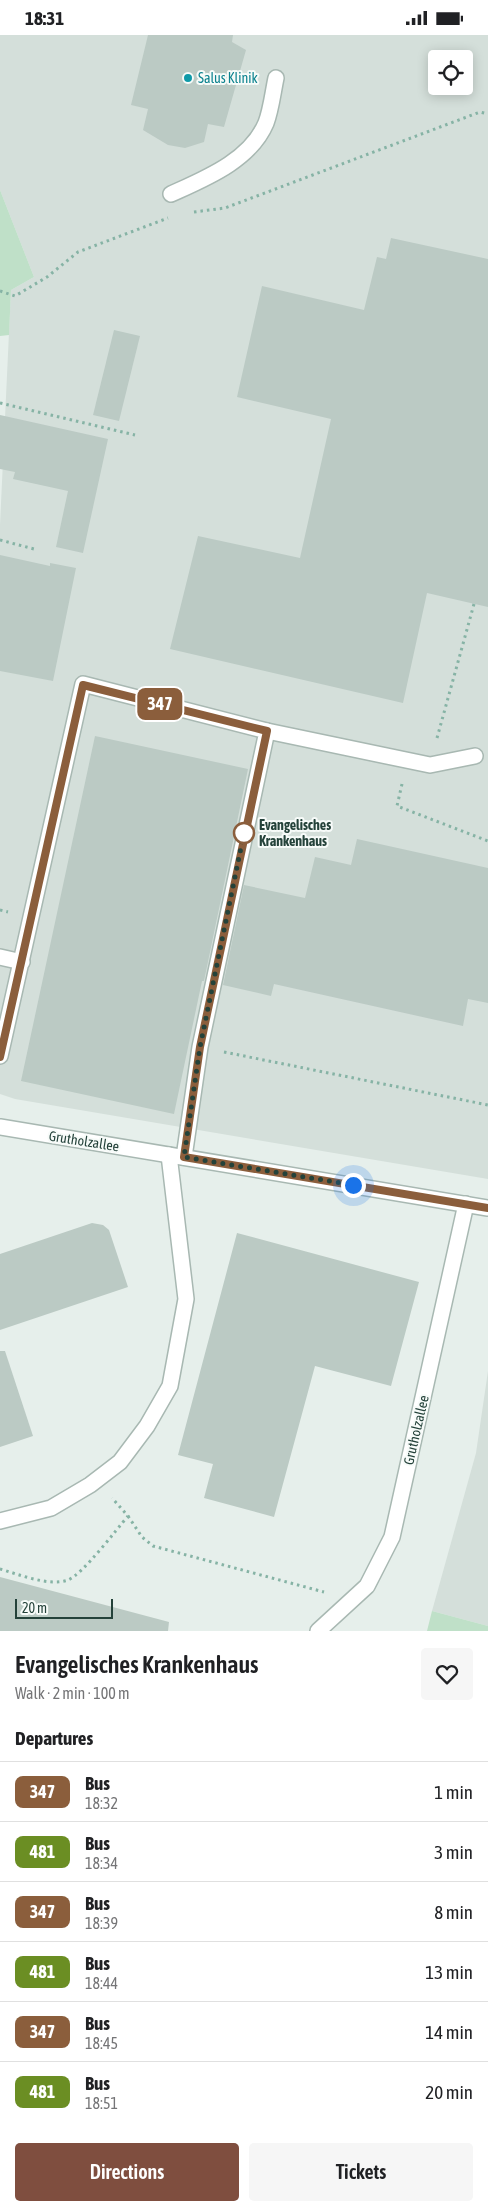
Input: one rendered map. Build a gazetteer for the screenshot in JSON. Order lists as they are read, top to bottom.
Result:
{
  "streets": {
    "street": ["Grutholzallee"]
  },
  "places": ["Salus Klinik", "Evangelisches Krankenhaus"],
  "lines": ["bus line 347"],
  "scale_bar": "20 m",
  "page": {
    "status": "18:31",
    "on_map": "347",
    "scale": "20 m",
    "heading": [
      ["Evangelisches Krankenhaus", "Walk · 2 min · 100 m"],
      "Departures"
    ],
    "list": [
      {
        "mark": "347",
        "name": "Bus",
        "note": "18:32",
        "value": "1 min"
      },
      {
        "mark": "481",
        "name": "Bus",
        "note": "18:34",
        "value": "3 min"
      },
      {
        "mark": "347",
        "name": "Bus",
        "note": "18:39",
        "value": "8 min"
      },
      {
        "mark": "481",
        "name": "Bus",
        "note": "18:44",
        "value": "13 min"
      },
      {
        "mark": "347",
        "name": "Bus",
        "note": "18:45",
        "value": "14 min"
      },
      {
        "mark": "481",
        "name": "Bus",
        "note": "18:51",
        "value": "20 min"
      }
    ],
    "buttons": ["Directions", "Tickets"]
  }
}
